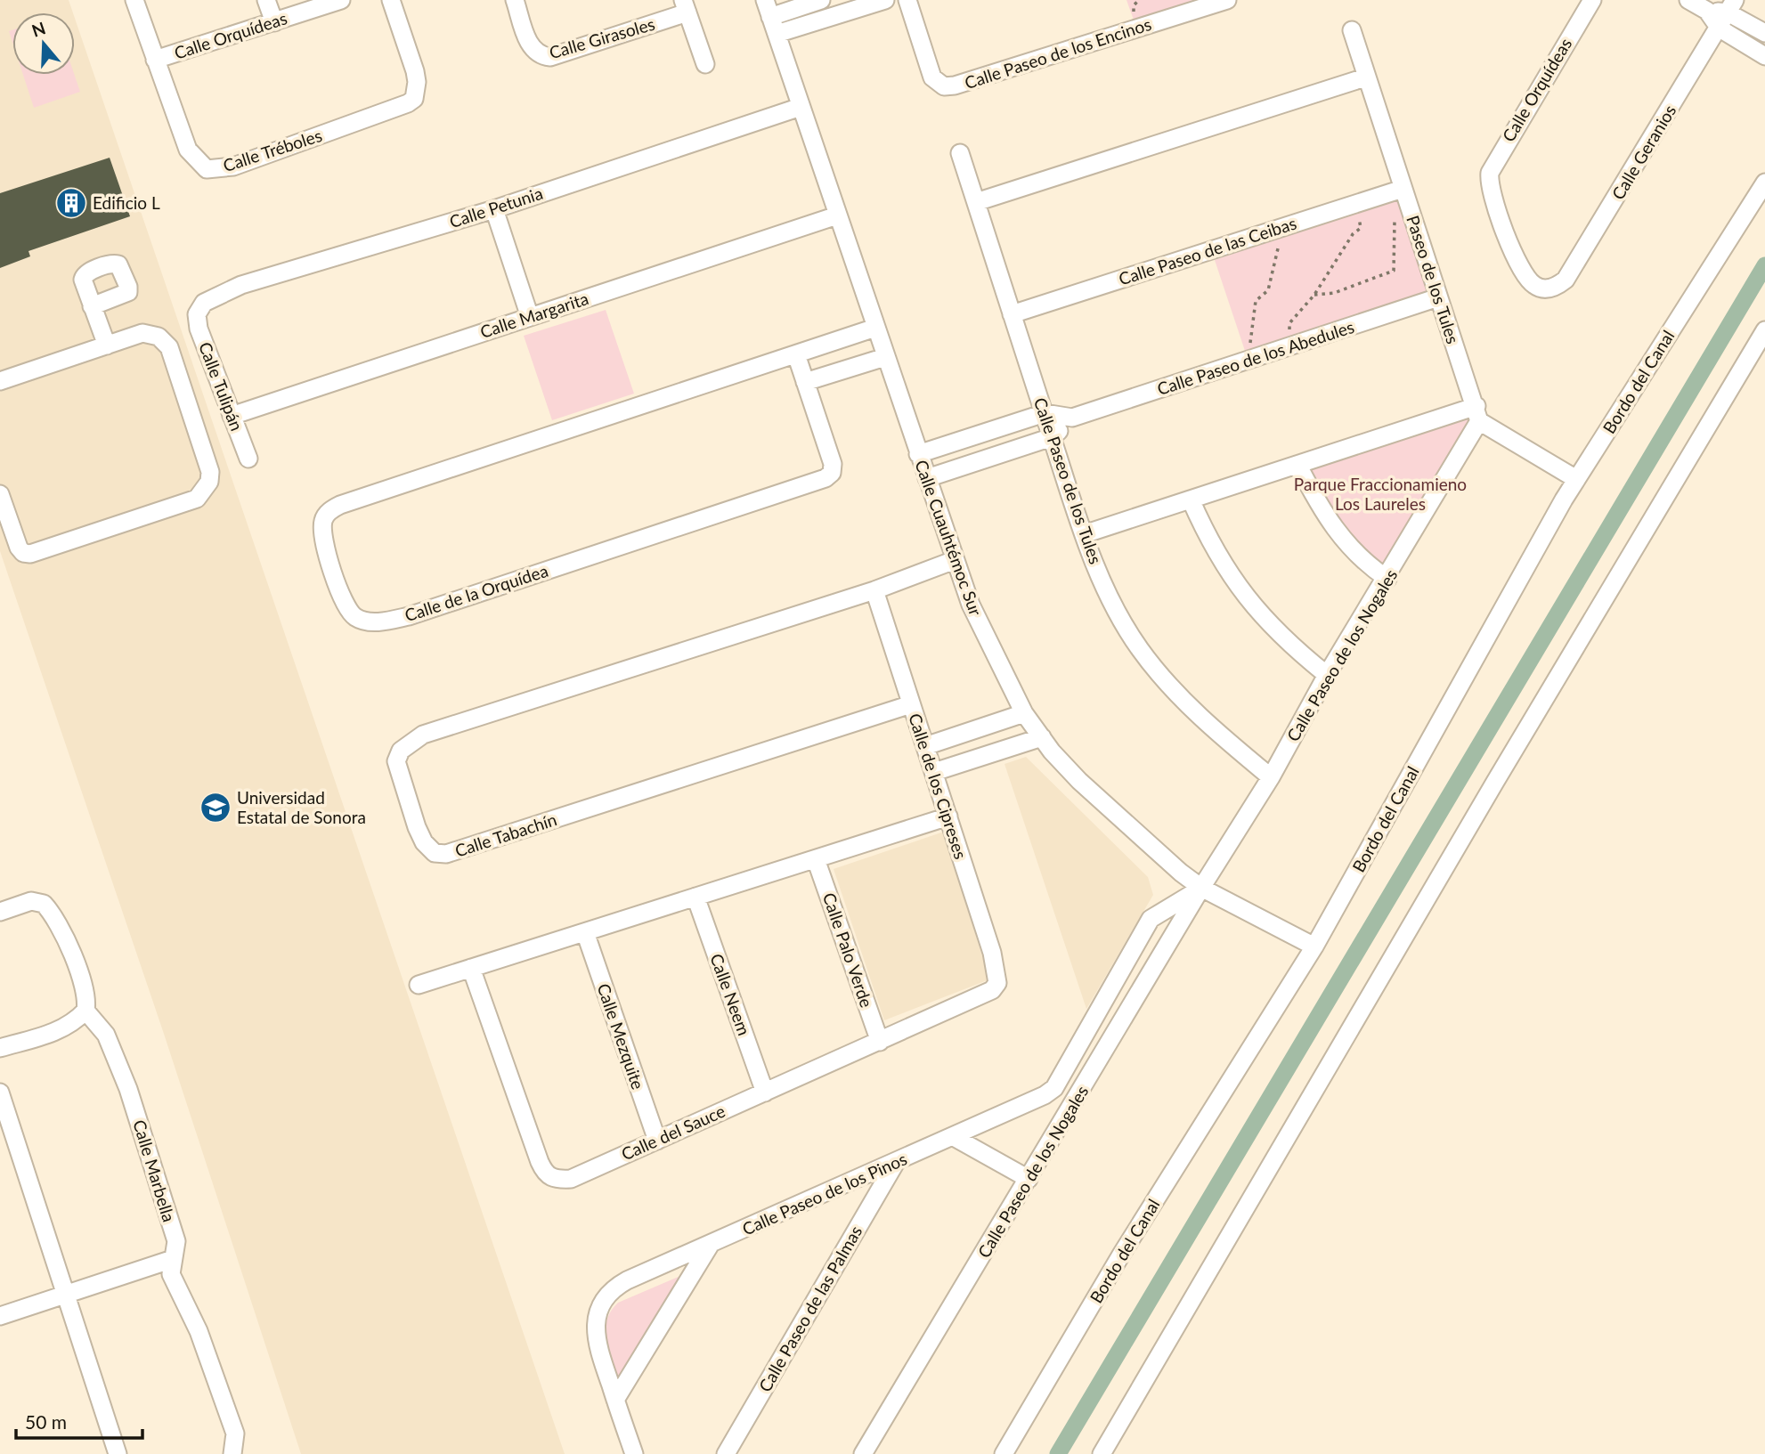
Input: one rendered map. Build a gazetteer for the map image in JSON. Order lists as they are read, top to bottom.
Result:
{
  "streets": {
    "street": [
      "Calle Orquídeas",
      "Calle Girasoles",
      "Calle Paseo de los Encinos",
      "Calle Tréboles",
      "Calle Geranios",
      "Calle Petunia",
      "Calle Paseo de las Ceibas",
      "Paseo de los Tules",
      "Calle Margarita",
      "Calle Paseo de los Abedules",
      "Bordo del Canal",
      "Calle Tulipán",
      "Calle Paseo de los Tules",
      "Calle Cuauhtémoc Sur",
      "Calle de la Orquídea",
      "Calle Paseo de los Nogales",
      "Calle de los Cipreses",
      "Calle Tabachín",
      "Calle Palo Verde",
      "Calle Neem",
      "Calle Mezquite",
      "Calle del Sauce",
      "Calle Marbella",
      "Calle Paseo de los Pinos",
      "Calle Paseo de las Palmas"
    ]
  },
  "crossings": [
    ["Calle Orquídeas", "Calle Tréboles"],
    ["Calle Orquídeas", "Calle Geranios"],
    ["Calle Petunia", "Calle Tulipán"],
    ["Calle Petunia", "Calle Cuauhtémoc Sur"],
    ["Calle Paseo de las Ceibas", "Paseo de los Tules"],
    ["Calle Paseo de las Ceibas", "Calle Paseo de los Tules"],
    ["Paseo de los Tules", "Calle Paseo de los Abedules"],
    ["Paseo de los Tules", "Calle Paseo de los Nogales"],
    ["Calle Margarita", "Calle Tulipán"],
    ["Calle Margarita", "Calle Cuauhtémoc Sur"],
    ["Calle Paseo de los Abedules", "Calle Paseo de los Tules"],
    ["Calle Paseo de los Abedules", "Calle Cuauhtémoc Sur"],
    ["Bordo del Canal", "Calle Cuauhtémoc Sur"],
    ["Calle Paseo de los Tules", "Calle Paseo de los Nogales"],
    ["Calle Cuauhtémoc Sur", "Calle de la Orquídea"],
    ["Calle Cuauhtémoc Sur", "Calle Paseo de los Nogales"],
    ["Calle Paseo de los Nogales", "Calle Paseo de los Pinos"],
    ["Calle de los Cipreses", "Calle Tabachín"],
    ["Calle de los Cipreses", "Calle del Sauce"],
    ["Calle Palo Verde", "Calle del Sauce"],
    ["Calle Neem", "Calle del Sauce"],
    ["Calle Mezquite", "Calle del Sauce"],
    ["Calle Paseo de los Pinos", "Calle Paseo de las Palmas"]
  ],
  "parks": ["Parque Fraccionamieno Los Laureles"],
  "places": {
    "building": ["Edificio L"],
    "school or university": ["Universidad Estatal de Sonora"]
  },
  "scale_bar": "50 m",
  "north": "top"
}
